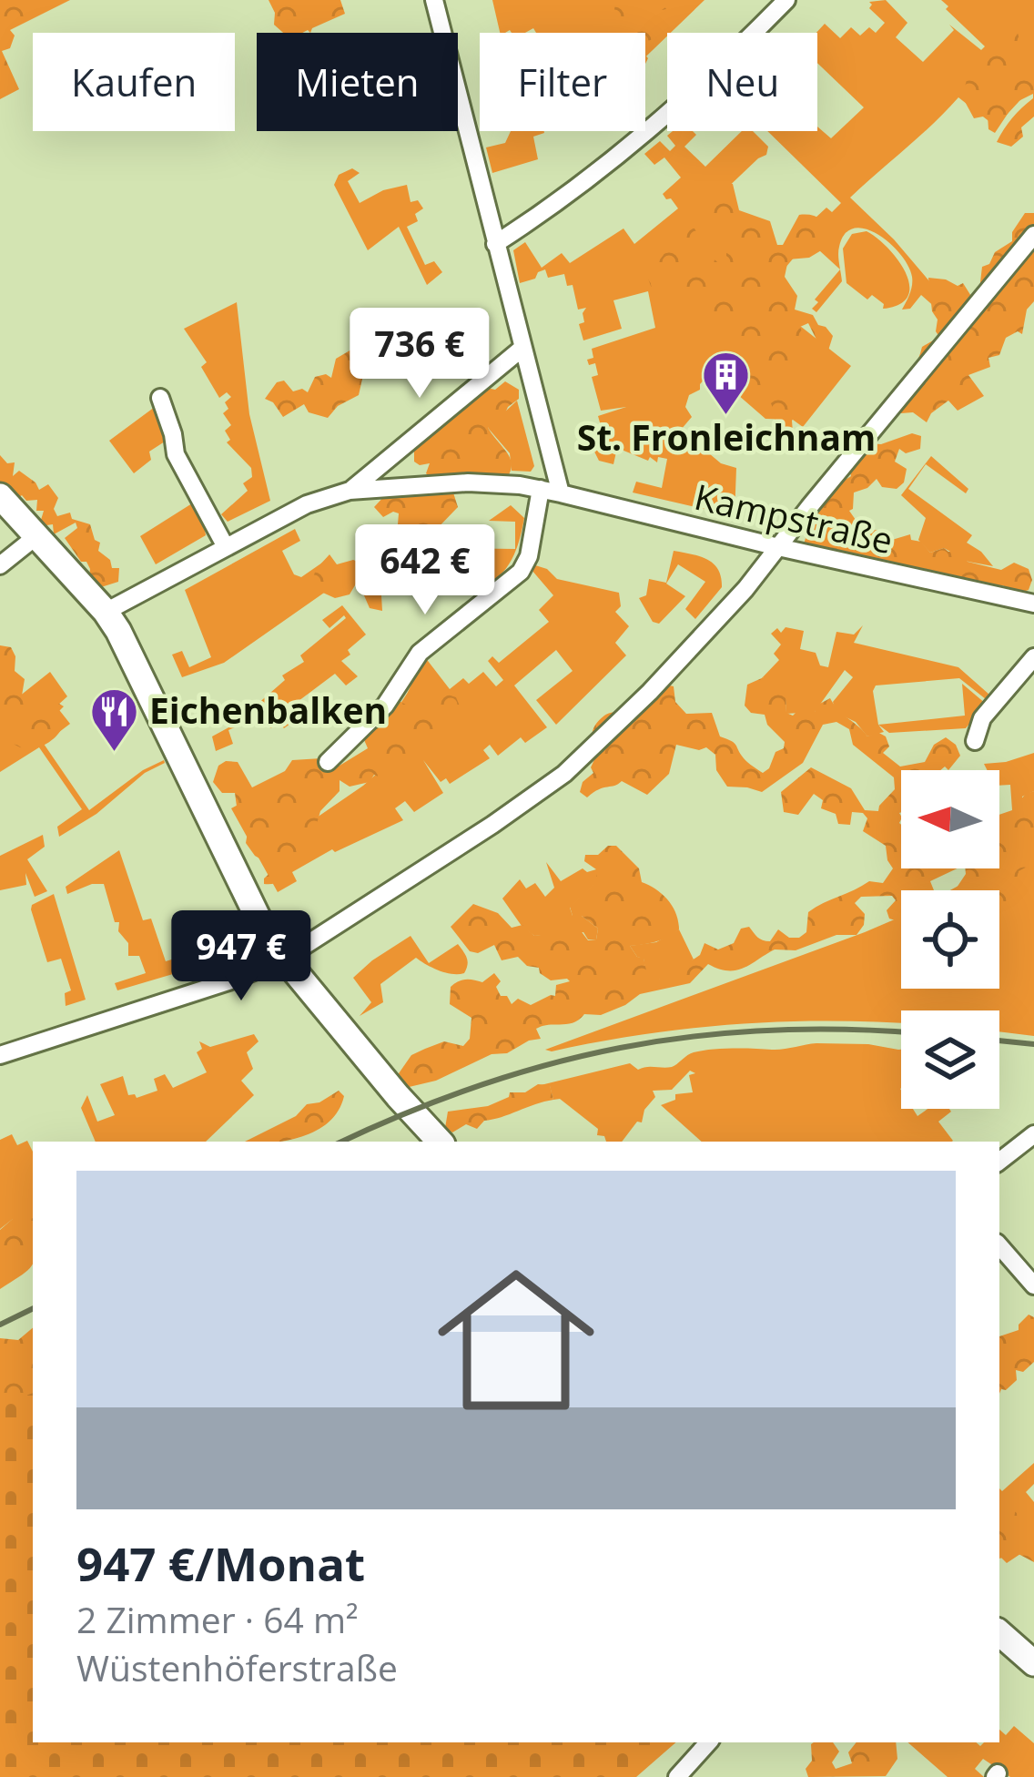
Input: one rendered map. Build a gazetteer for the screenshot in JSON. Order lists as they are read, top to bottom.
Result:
{
  "streets": {
    "street": ["Kampstraße"]
  },
  "places": {
    "building": ["St. Fronleichnam"],
    "restaurant": ["Eichenbalken"]
  },
  "north": "left",
  "page": {
    "chip": [
      "Kaufen",
      "Mieten",
      "Filter",
      "Neu"
    ],
    "price": ["736 €", "642 €", "947 €"],
    "list": [
      {
        "name": "947 €/Monat",
        "note": "2 Zimmer · 64 m² · Wüstenhöferstraße"
      }
    ]
  }
}
